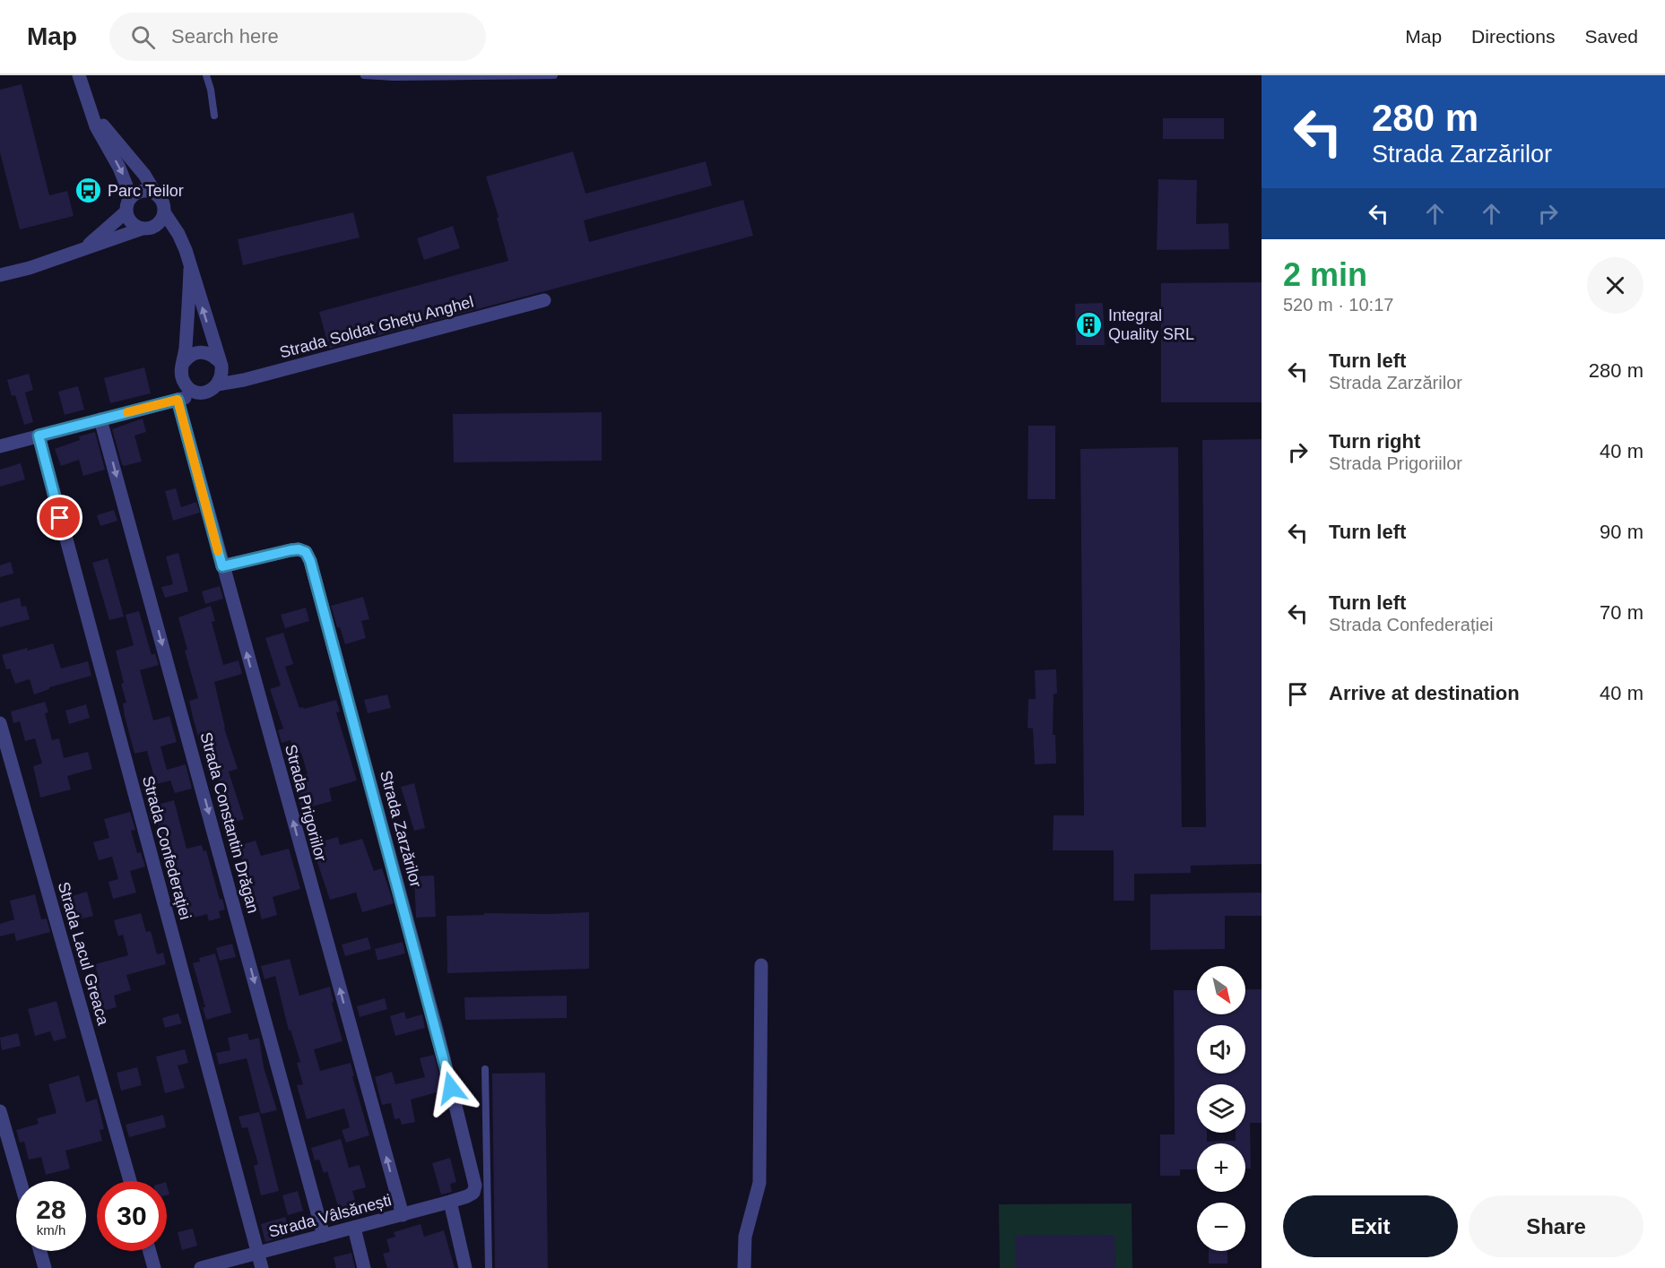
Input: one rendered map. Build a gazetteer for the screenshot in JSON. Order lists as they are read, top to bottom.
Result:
{
  "streets": {
    "street": [
      "Strada Soldat Ghețu Anghel",
      "Strada Prigoriilor",
      "Strada Constantin Drăgan",
      "Strada Zarzărilor",
      "Strada Confederației",
      "Strada Lacul Greaca",
      "Strada Vâlsănești"
    ]
  },
  "crossings": [
    ["Strada Prigoriilor", "Strada Zarzărilor"],
    ["Strada Prigoriilor", "Strada Vâlsănești"],
    ["Strada Constantin Drăgan", "Strada Vâlsănești"],
    ["Strada Zarzărilor", "Strada Vâlsănești"],
    ["Strada Confederației", "Strada Vâlsănești"]
  ],
  "one_way": ["Strada Prigoriilor", "Strada Constantin Drăgan"],
  "places": {
    "bus stop": ["Parc Teilor"],
    "building": ["Integral Quality SRL"]
  },
  "north": "bottom right",
  "page": {
    "header": "Map",
    "search": "Search here",
    "nav": ["Map", "Directions", "Saved"],
    "turn": ["280 m", "Strada Zarzărilor"],
    "heading": ["2 min", "520 m · 10:17"],
    "list": [
      {
        "name": "Turn left",
        "note": "Strada Zarzărilor",
        "value": "280 m"
      },
      {
        "name": "Turn right",
        "note": "Strada Prigoriilor",
        "value": "40 m"
      },
      {
        "name": "Turn left",
        "value": "90 m"
      },
      {
        "name": "Turn left",
        "note": "Strada Confederației",
        "value": "70 m"
      },
      {
        "name": "Arrive at destination",
        "value": "40 m"
      }
    ],
    "map_buttons": ["+", "−"],
    "speed": "28 km/h",
    "limit": "30",
    "buttons": ["Exit", "Share"]
  }
}
